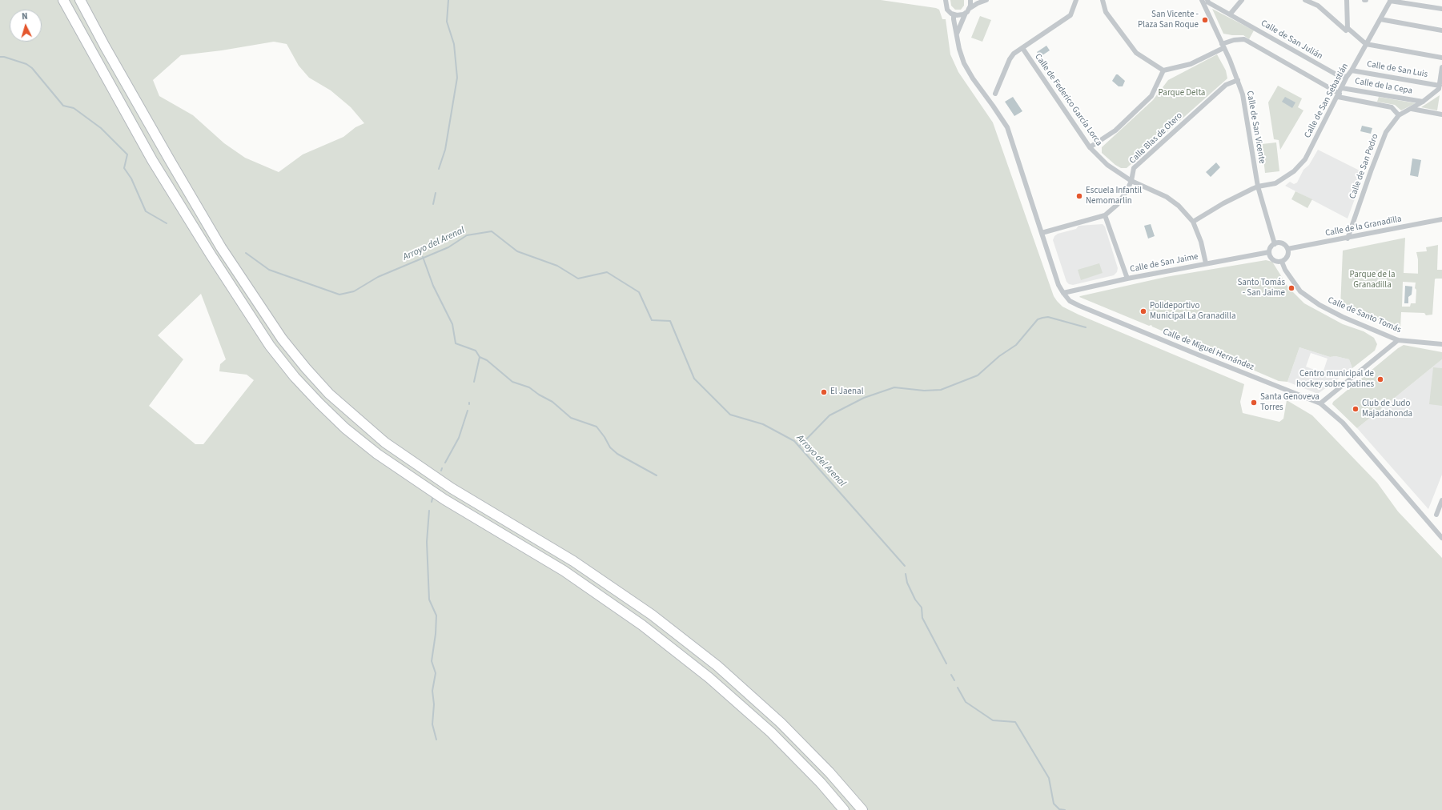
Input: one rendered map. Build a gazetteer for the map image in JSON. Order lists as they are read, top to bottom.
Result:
{
  "streets": {
    "street": [
      "Calle de San Julián",
      "Calle de San Luis",
      "Calle de la Cepa",
      "Calle de Federico García Lorca",
      "Calle de San Sebastián",
      "Calle de San Vicente",
      "Calle Blas de Otero",
      "Calle de San Pedro",
      "Calle de la Granadilla",
      "Calle de San Jaime",
      "Calle de Santo Tomás",
      "Calle de Miguel Hernández"
    ]
  },
  "crossings": [
    ["Calle de San Julián", "Calle de San Sebastián"],
    ["Calle de San Luis", "Calle de San Sebastián"],
    ["Calle de San Luis", "Calle de San Pedro"],
    ["Calle de la Cepa", "Calle de San Sebastián"],
    ["Calle de la Cepa", "Calle de San Pedro"],
    ["Calle de Federico García Lorca", "Calle de San Sebastián"],
    ["Calle de Federico García Lorca", "Calle Blas de Otero"],
    ["Calle de Federico García Lorca", "Calle de San Jaime"],
    ["Calle de San Sebastián", "Calle de San Vicente"],
    ["Calle de San Vicente", "Calle Blas de Otero"],
    ["Calle de San Vicente", "Calle de la Granadilla"],
    ["Calle de San Vicente", "Calle de San Jaime"],
    ["Calle de San Vicente", "Calle de Santo Tomás"],
    ["Calle Blas de Otero", "Calle de Miguel Hernández"],
    ["Calle de San Pedro", "Calle de la Granadilla"],
    ["Calle de la Granadilla", "Calle de San Jaime"],
    ["Calle de la Granadilla", "Calle de Santo Tomás"],
    ["Calle de San Jaime", "Calle de Santo Tomás"],
    ["Calle de San Jaime", "Calle de Miguel Hernández"]
  ],
  "water": ["Arroyo del Arenal"],
  "parks": ["Parque Delta", "Parque de la Granadilla"],
  "places": [
    "San Vicente - Plaza San Roque",
    "Escuela Infantil Nemomarlin",
    "Santo Tomás - San Jaime",
    "Polideportivo Municipal La Granadilla",
    "Centro municipal de hockey sobre patines",
    "El Jaenal",
    "Santa Genoveva Torres",
    "Club de Judo Majadahonda"
  ],
  "north": "top"
}
